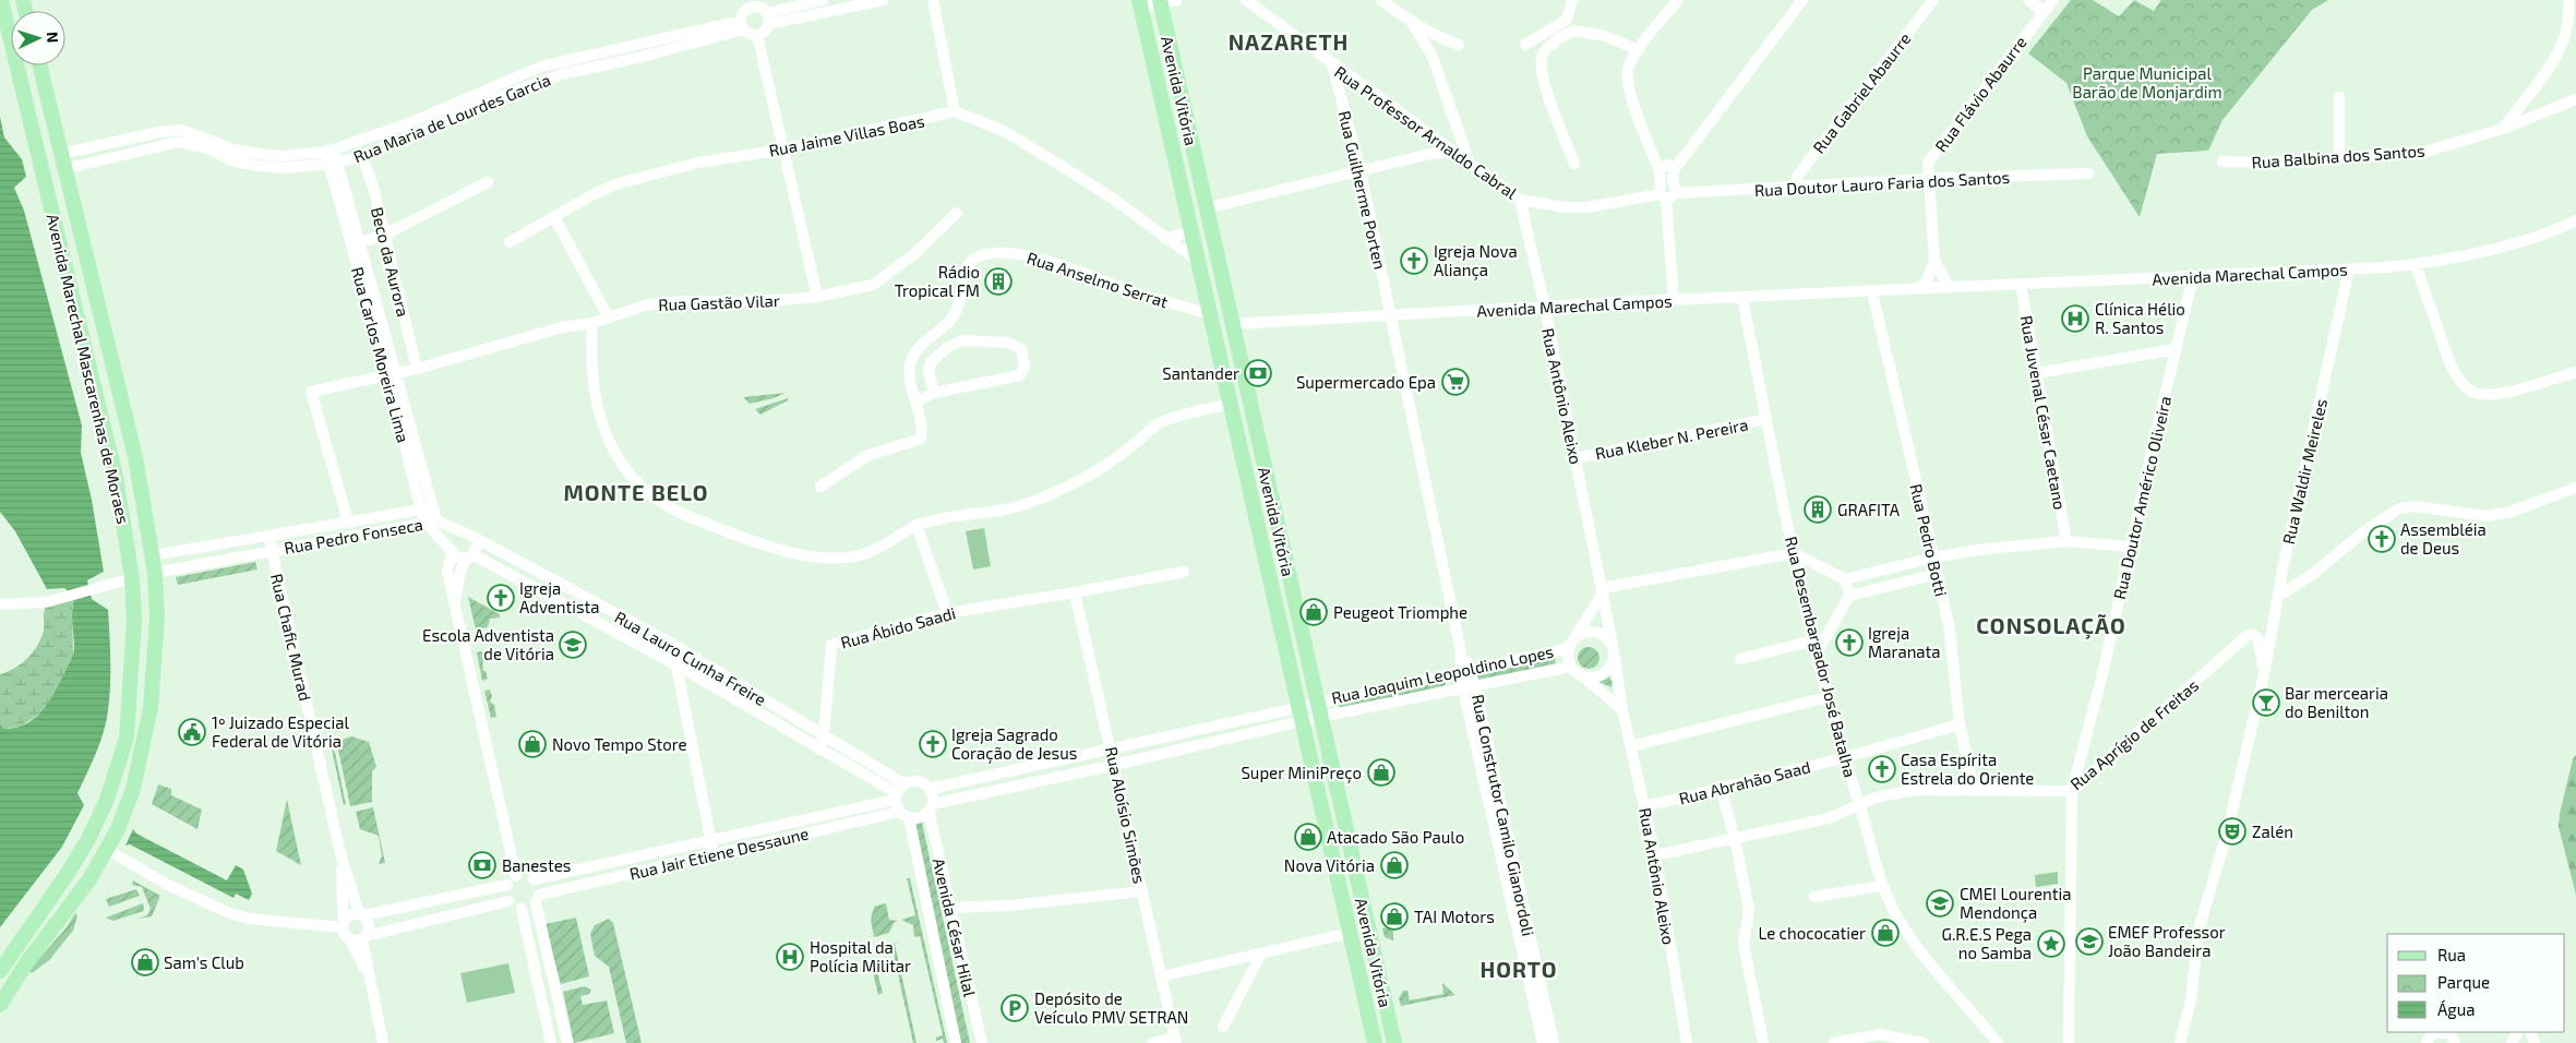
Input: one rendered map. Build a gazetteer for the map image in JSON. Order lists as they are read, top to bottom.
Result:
{
  "streets": {
    "main road": ["Avenida Vitória", "Avenida Marechal Mascarenhas de Moraes"],
    "street": [
      "Rua Gabriel Abaurre",
      "Rua Flávio Abaurre",
      "Rua Maria de Lourdes Garcia",
      "Rua Professor Arnaldo Cabral",
      "Rua Jaime Villas Boas",
      "Rua Balbina dos Santos",
      "Rua Doutor Lauro Faria dos Santos",
      "Rua Guilherme Porten",
      "Beco da Aurora",
      "Avenida Marechal Campos",
      "Rua Anselmo Serrat",
      "Rua Gastão Vilar",
      "Rua Carlos Moreira Lima",
      "Rua Antônio Aleixo",
      "Rua Juvenal César Caetano",
      "Rua Kleber N. Pereira",
      "Rua Waldir Meireles",
      "Rua Doutor Américo Oliveira",
      "Rua Pedro Fonseca",
      "Rua Pedro Botti",
      "Rua Ábido Saadi",
      "Rua Chafic Murad",
      "Rua Desembargador José Batalha",
      "Rua Lauro Cunha Freire",
      "Rua Joaquim Leopoldino Lopes",
      "Rua Aprígio de Freitas",
      "Rua Abrahão Saad",
      "Rua Aloísio Simões",
      "Rua Construtor Camilo Gianordoli",
      "Rua Jair Etiene Dessaune",
      "Avenida César Hilal"
    ]
  },
  "crossings": [
    ["Avenida Vitória", "Avenida Marechal Campos"],
    ["Avenida Vitória", "Rua Anselmo Serrat"],
    ["Avenida Vitória", "Rua Joaquim Leopoldino Lopes"],
    ["Rua Gabriel Abaurre", "Rua Doutor Lauro Faria dos Santos"],
    ["Rua Flávio Abaurre", "Rua Doutor Lauro Faria dos Santos"],
    ["Rua Flávio Abaurre", "Avenida Marechal Campos"],
    ["Rua Maria de Lourdes Garcia", "Beco da Aurora"],
    ["Rua Maria de Lourdes Garcia", "Rua Carlos Moreira Lima"],
    ["Rua Maria de Lourdes Garcia", "Avenida Marechal Mascarenhas de Moraes"],
    ["Rua Professor Arnaldo Cabral", "Rua Guilherme Porten"],
    ["Rua Professor Arnaldo Cabral", "Rua Antônio Aleixo"],
    ["Rua Guilherme Porten", "Avenida Marechal Campos"],
    ["Rua Guilherme Porten", "Rua Construtor Camilo Gianordoli"],
    ["Beco da Aurora", "Rua Gastão Vilar"],
    ["Avenida Marechal Campos", "Rua Antônio Aleixo"],
    ["Avenida Marechal Campos", "Rua Juvenal César Caetano"],
    ["Avenida Marechal Campos", "Rua Waldir Meireles"],
    ["Avenida Marechal Campos", "Rua Doutor Américo Oliveira"],
    ["Avenida Marechal Campos", "Rua Pedro Botti"],
    ["Avenida Marechal Campos", "Rua Desembargador José Batalha"],
    ["Avenida Marechal Campos", "Rua Construtor Camilo Gianordoli"],
    ["Rua Gastão Vilar", "Rua Carlos Moreira Lima"],
    ["Rua Carlos Moreira Lima", "Rua Pedro Fonseca"],
    ["Rua Carlos Moreira Lima", "Rua Lauro Cunha Freire"],
    ["Avenida Marechal Mascarenhas de Moraes", "Rua Pedro Fonseca"],
    ["Rua Antônio Aleixo", "Rua Kleber N. Pereira"],
    ["Rua Antônio Aleixo", "Rua Joaquim Leopoldino Lopes"],
    ["Rua Antônio Aleixo", "Rua Aprígio de Freitas"],
    ["Rua Antônio Aleixo", "Rua Abrahão Saad"],
    ["Rua Kleber N. Pereira", "Rua Desembargador José Batalha"],
    ["Rua Waldir Meireles", "Rua Aprígio de Freitas"],
    ["Rua Doutor Américo Oliveira", "Rua Aprígio de Freitas"],
    ["Rua Pedro Fonseca", "Rua Chafic Murad"],
    ["Rua Pedro Botti", "Rua Aprígio de Freitas"],
    ["Rua Pedro Botti", "Rua Abrahão Saad"],
    ["Rua Ábido Saadi", "Rua Lauro Cunha Freire"],
    ["Rua Ábido Saadi", "Rua Aloísio Simões"],
    ["Rua Desembargador José Batalha", "Rua Aprígio de Freitas"],
    ["Rua Desembargador José Batalha", "Rua Abrahão Saad"],
    ["Rua Lauro Cunha Freire", "Rua Jair Etiene Dessaune"],
    ["Rua Lauro Cunha Freire", "Avenida César Hilal"],
    ["Rua Joaquim Leopoldino Lopes", "Rua Construtor Camilo Gianordoli"],
    ["Rua Jair Etiene Dessaune", "Avenida César Hilal"]
  ],
  "districts": [
    "NAZARETH",
    "MONTE BELO",
    "CONSOLAÇÃO",
    "HORTO"
  ],
  "parks": ["Parque Municipal Barão de Monjardim"],
  "places": {
    "church": [
      "Igreja Nova Aliança",
      "Assembléia de Deus",
      "Igreja Adventista",
      "Igreja Maranata",
      "Igreja Sagrado Coração de Jesus",
      "Casa Espírita Estrela do Oriente"
    ],
    "building": ["Rádio Tropical FM", "GRAFITA"],
    "hospital": ["Clínica Hélio R. Santos", "Hospital da Polícia Militar"],
    "bank": ["Santander", "Banestes"],
    "supermarket": ["Supermercado Epa"],
    "shop": [
      "Peugeot Triomphe",
      "Novo Tempo Store",
      "Super MiniPreço",
      "Atacado São Paulo",
      "Nova Vitória",
      "TAI Motors",
      "Le chococatier",
      "Sam's Club"
    ],
    "school or university": ["Escola Adventista de Vitória", "CMEI Lourentia Mendonça", "EMEF Professor João Bandeira"],
    "bar": ["Bar mercearia do Benilton"],
    "public building": ["1º Juizado Especial Federal de Vitória"],
    "theatre": ["Zalén"],
    "place": ["G.R.E.S Pega no Samba"],
    "parking": ["Depósito de Veículo PMV SETRAN"]
  },
  "legend": ["Rua", "Parque", "Água"],
  "north": "right"
}
